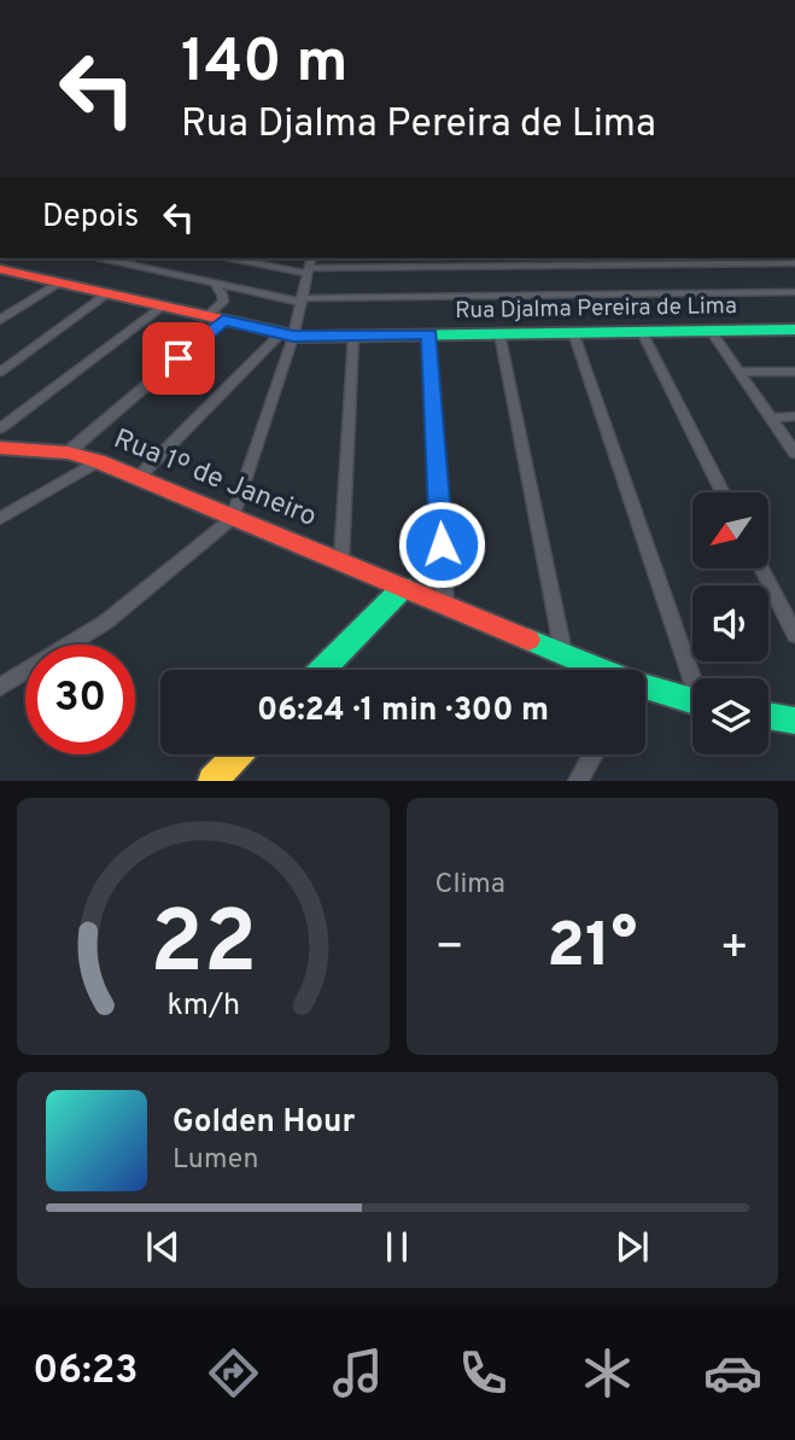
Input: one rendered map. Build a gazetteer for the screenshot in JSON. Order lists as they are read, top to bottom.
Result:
{
  "streets": {
    "street": ["Rua Djalma Pereira de Lima", "Rua 1º de Janeiro"]
  },
  "north": "bottom left",
  "page": {
    "turn": ["140 m", "Rua Djalma Pereira de Lima"],
    "then": "Depois",
    "limit": "30",
    "trip": "06:24 · 1 min · 300 m",
    "tile": "Clima",
    "heat": ["−", "21°", "+"],
    "song": ["Golden Hour", "Lumen"],
    "tabs": "06:23",
    "gauge": ["22", "km/h"]
  }
}
